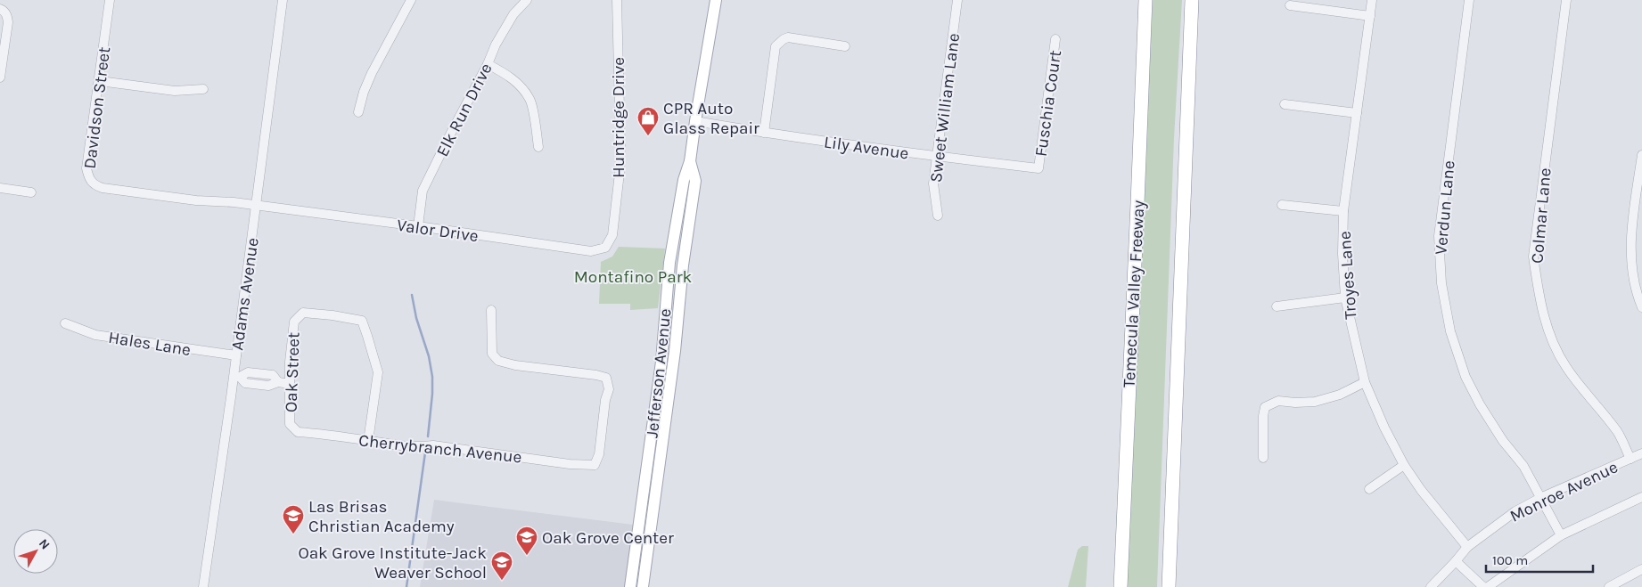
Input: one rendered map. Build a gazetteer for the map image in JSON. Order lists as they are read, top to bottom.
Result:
{
  "streets": {
    "highway": ["Temecula Valley Freeway"],
    "main road": ["Jefferson Avenue"],
    "street": [
      "Fuschia Court",
      "Davidson Street",
      "Sweet William Lane",
      "Elk Run Drive",
      "Huntridge Drive",
      "Lily Avenue",
      "Verdun Lane",
      "Colmar Lane",
      "Valor Drive",
      "Troyes Lane",
      "Adams Avenue",
      "Hales Lane",
      "Oak Street",
      "Cherrybranch Avenue",
      "Monroe Avenue"
    ]
  },
  "crossings": [
    ["Fuschia Court", "Lily Avenue"],
    ["Davidson Street", "Valor Drive"],
    ["Davidson Street", "Adams Avenue"],
    ["Sweet William Lane", "Lily Avenue"],
    ["Elk Run Drive", "Valor Drive"],
    ["Huntridge Drive", "Valor Drive"],
    ["Lily Avenue", "Jefferson Avenue"],
    ["Verdun Lane", "Monroe Avenue"],
    ["Colmar Lane", "Monroe Avenue"],
    ["Valor Drive", "Adams Avenue"],
    ["Troyes Lane", "Monroe Avenue"],
    ["Adams Avenue", "Hales Lane"],
    ["Oak Street", "Cherrybranch Avenue"]
  ],
  "parks": ["Montafino Park"],
  "places": {
    "shop": ["CPR Auto Glass Repair"],
    "school or university": ["Las Brisas Christian Academy", "Oak Grove Center", "Oak Grove Institute-Jack Weaver School"]
  },
  "scale_bar": "100 m",
  "north": "top right"
}
